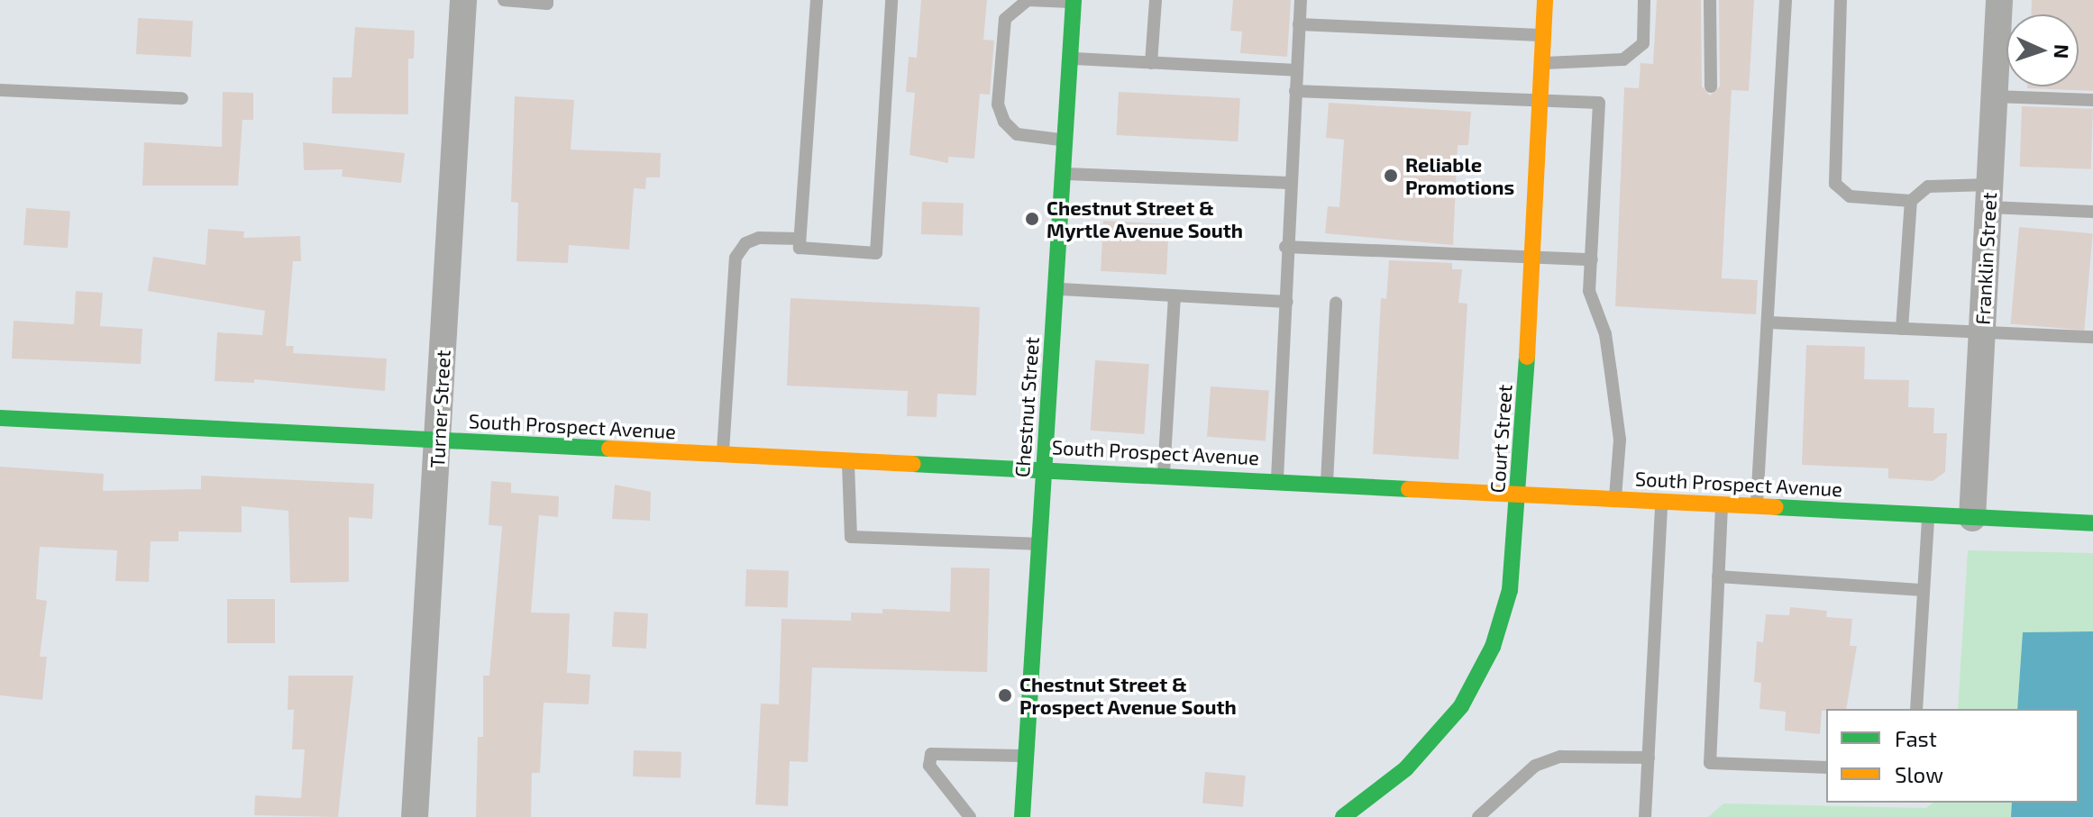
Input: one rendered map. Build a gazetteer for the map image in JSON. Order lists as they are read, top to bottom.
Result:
{
  "streets": {
    "street": [
      "Franklin Street",
      "Chestnut Street",
      "Turner Street",
      "South Prospect Avenue",
      "Court Street"
    ]
  },
  "crossings": [
    ["Franklin Street", "South Prospect Avenue"],
    ["Chestnut Street", "South Prospect Avenue"],
    ["Turner Street", "South Prospect Avenue"],
    ["South Prospect Avenue", "Court Street"]
  ],
  "places": ["Reliable Promotions", "Chestnut Street & Myrtle Avenue South", "Chestnut Street & Prospect Avenue South"],
  "legend": ["Fast", "Slow"],
  "north": "right"
}
